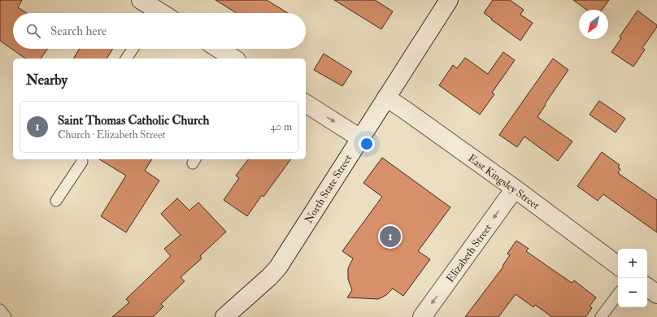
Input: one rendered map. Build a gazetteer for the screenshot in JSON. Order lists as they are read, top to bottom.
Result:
{
  "streets": {
    "street": ["East Kingsley Street", "North State Street", "Elizabeth Street"]
  },
  "crossings": [
    ["East Kingsley Street", "North State Street"],
    ["East Kingsley Street", "Elizabeth Street"]
  ],
  "one_way": ["Elizabeth Street"],
  "north": "bottom left",
  "page": {
    "search": "Search here",
    "heading": "Nearby",
    "list": [
      {
        "mark": "1",
        "name": "Saint Thomas Catholic Church",
        "note": "Church · Elizabeth Street",
        "value": "40 m"
      }
    ],
    "pins": "1",
    "map_buttons": ["+", "−"]
  }
}
